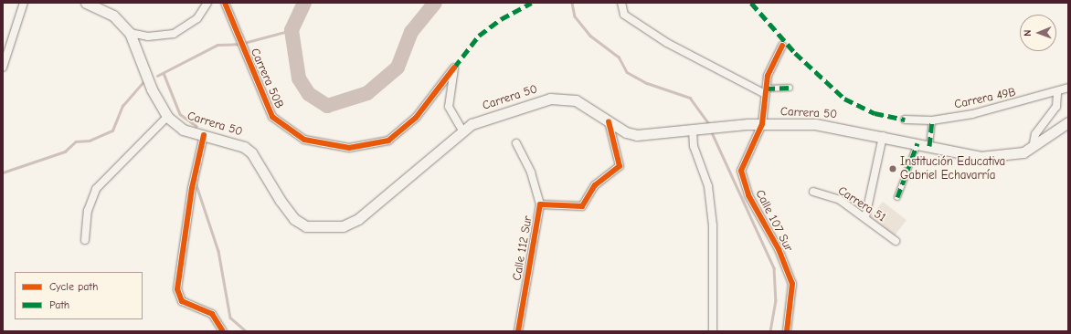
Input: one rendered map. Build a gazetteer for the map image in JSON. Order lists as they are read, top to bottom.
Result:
{
  "streets": {
    "main road": ["Carrera 50"],
    "street": [
      "Carrera 50B",
      "Carrera 49B",
      "Carrera 51",
      "Calle 107 Sur",
      "Calle 112 Sur"
    ]
  },
  "crossings": [
    ["Carrera 50B", "Carrera 50"],
    ["Carrera 50", "Calle 107 Sur"],
    ["Carrera 50", "Calle 112 Sur"]
  ],
  "places": ["Institución Educativa Gabriel Echavarría"],
  "legend": ["Cycle path", "Path"],
  "north": "left"
}
